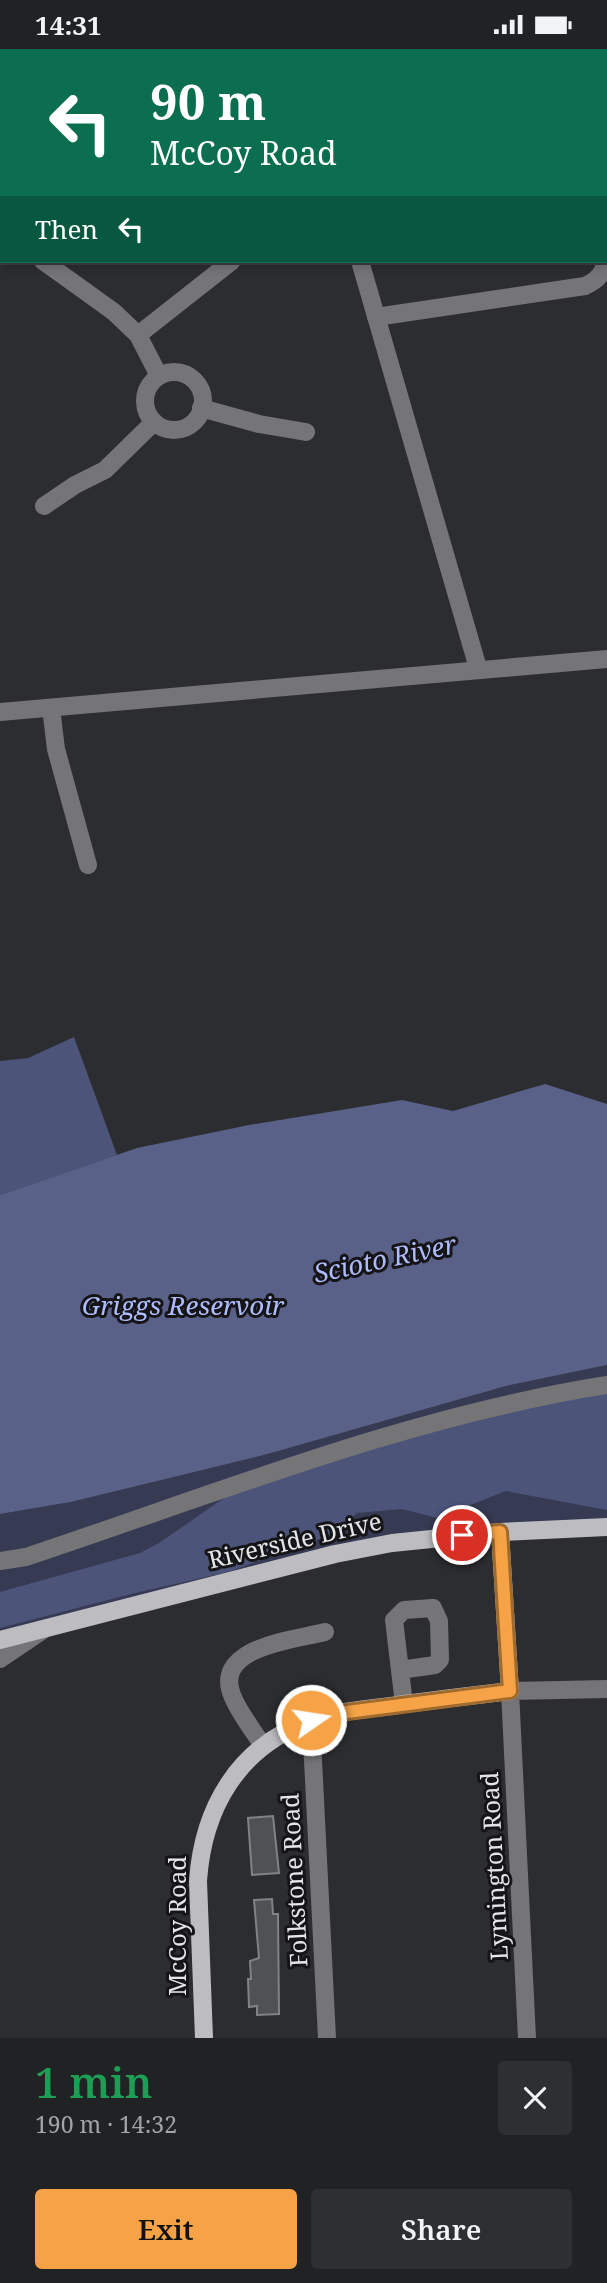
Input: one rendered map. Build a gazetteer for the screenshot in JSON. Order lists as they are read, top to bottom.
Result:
{
  "streets": {
    "main road": ["Riverside Drive", "McCoy Road"],
    "street": ["Lymington Road", "Folkstone Road"]
  },
  "crossings": [
    ["Lymington Road", "McCoy Road"],
    ["Folkstone Road", "McCoy Road"]
  ],
  "water": ["Scioto River", "Griggs Reservoir"],
  "page": {
    "status": "14:31",
    "turn": ["90 m", "McCoy Road"],
    "then": "Then",
    "heading": ["1 min", "190 m · 14:32"],
    "buttons": ["Exit", "Share"]
  }
}
